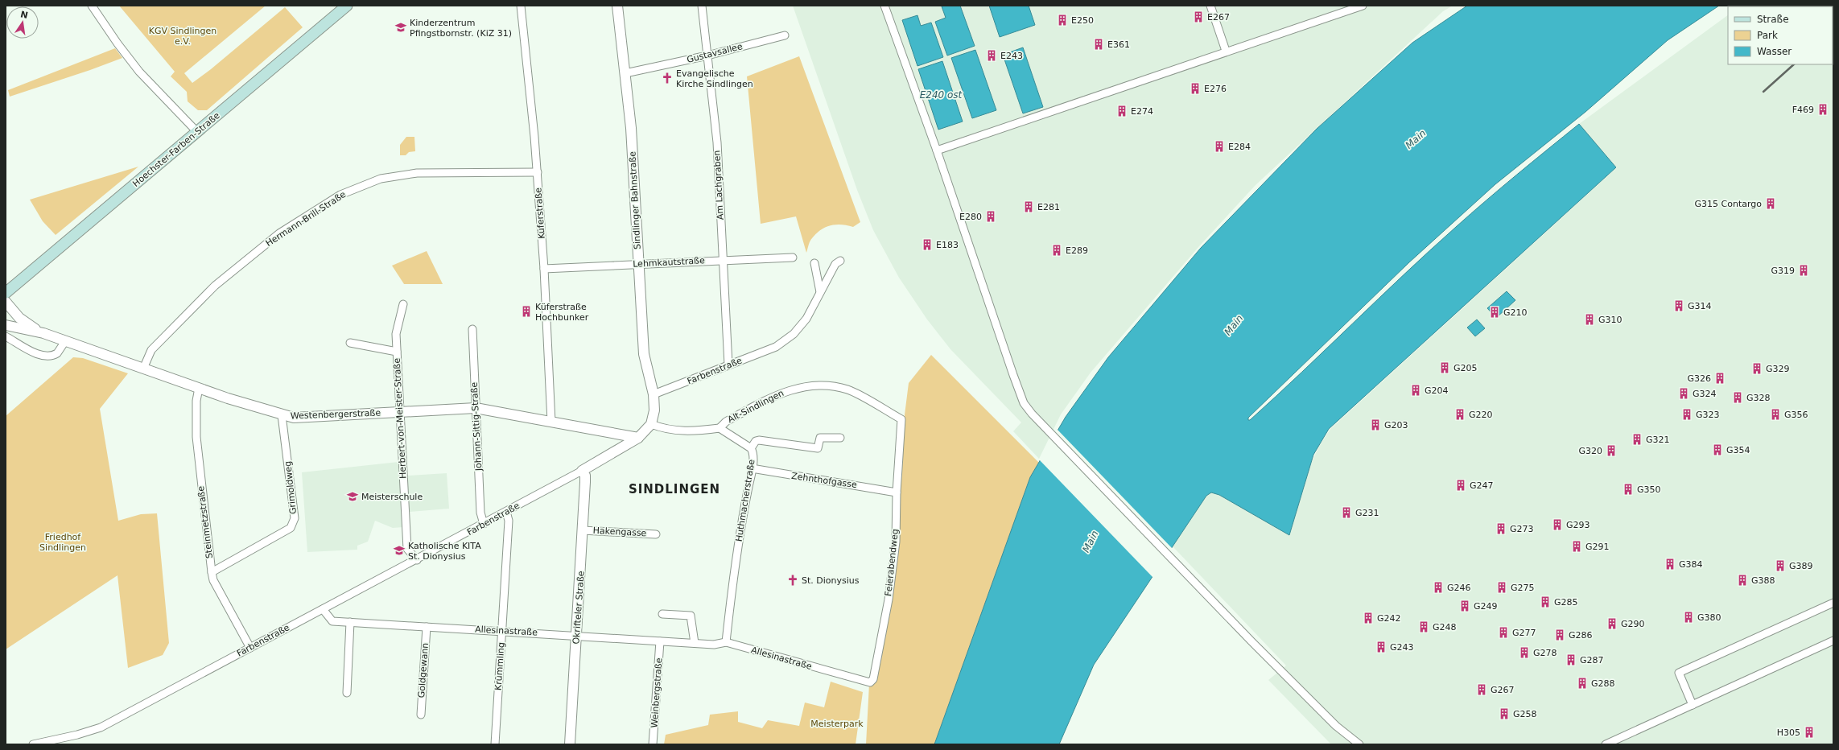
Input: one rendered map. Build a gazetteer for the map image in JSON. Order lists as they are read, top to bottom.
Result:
{
  "streets": {
    "main road": ["Hoechster-Farben-Straße"],
    "street": [
      "Gustavsallee",
      "Am Lachgraben",
      "Sindlinger Bahnstraße",
      "Küferstraße",
      "Hermann-Brill-Straße",
      "Lehmkautstraße",
      "Farbenstraße",
      "Alt-Sindlingen",
      "Westenbergerstraße",
      "Herbert-von-Meister-Straße",
      "Johann-Sittig-Straße",
      "Zehnthofgasse",
      "Grimoldweg",
      "Huthmacherstraße",
      "Steinmetzstraße",
      "Hakengasse",
      "Feierabendweg",
      "Okrifteler Straße",
      "Allesinastraße",
      "Krümmling",
      "Goldgewann",
      "Weinbergstraße"
    ]
  },
  "crossings": [
    ["Gustavsallee", "Am Lachgraben"],
    ["Gustavsallee", "Sindlinger Bahnstraße"],
    ["Am Lachgraben", "Lehmkautstraße"],
    ["Am Lachgraben", "Farbenstraße"],
    ["Sindlinger Bahnstraße", "Lehmkautstraße"],
    ["Sindlinger Bahnstraße", "Farbenstraße"],
    ["Küferstraße", "Hermann-Brill-Straße"],
    ["Küferstraße", "Lehmkautstraße"],
    ["Küferstraße", "Westenbergerstraße"],
    ["Hermann-Brill-Straße", "Westenbergerstraße"],
    ["Farbenstraße", "Westenbergerstraße"],
    ["Farbenstraße", "Herbert-von-Meister-Straße"],
    ["Farbenstraße", "Johann-Sittig-Straße"],
    ["Farbenstraße", "Steinmetzstraße"],
    ["Farbenstraße", "Okrifteler Straße"],
    ["Farbenstraße", "Allesinastraße"],
    ["Farbenstraße", "Krümmling"],
    ["Alt-Sindlingen", "Huthmacherstraße"],
    ["Alt-Sindlingen", "Feierabendweg"],
    ["Westenbergerstraße", "Herbert-von-Meister-Straße"],
    ["Westenbergerstraße", "Johann-Sittig-Straße"],
    ["Westenbergerstraße", "Grimoldweg"],
    ["Westenbergerstraße", "Steinmetzstraße"],
    ["Zehnthofgasse", "Huthmacherstraße"],
    ["Zehnthofgasse", "Feierabendweg"],
    ["Grimoldweg", "Steinmetzstraße"],
    ["Huthmacherstraße", "Allesinastraße"],
    ["Hakengasse", "Okrifteler Straße"],
    ["Feierabendweg", "Allesinastraße"],
    ["Okrifteler Straße", "Allesinastraße"],
    ["Allesinastraße", "Krümmling"],
    ["Allesinastraße", "Goldgewann"],
    ["Allesinastraße", "Weinbergstraße"]
  ],
  "districts": ["SINDLINGEN"],
  "water": ["E240 ost", "Main"],
  "parks": ["KGV Sindlingen e.V.", "Friedhof Sindlingen", "Meisterpark"],
  "places": {
    "building": [
      "E267",
      "E250",
      "E361",
      "E243",
      "E276",
      "F469",
      "E274",
      "E284",
      "G315 Contargo",
      "E281",
      "E280",
      "E183",
      "E289",
      "G319",
      "G314",
      "Küferstraße Hochbunker",
      "G210",
      "G310",
      "G205",
      "G329",
      "G326",
      "G204",
      "G324",
      "G328",
      "G220",
      "G323",
      "G356",
      "G203",
      "G321",
      "G354",
      "G320",
      "G247",
      "G350",
      "G231",
      "G293",
      "G273",
      "G291",
      "G384",
      "G389",
      "G388",
      "G246",
      "G275",
      "G285",
      "G249",
      "G380",
      "G242",
      "G290",
      "G248",
      "G277",
      "G286",
      "G243",
      "G278",
      "G287",
      "G288",
      "G267",
      "G258",
      "H305"
    ],
    "school or university": ["Kinderzentrum Pfingstbornstr. (KiZ 31)", "Meisterschule", "Katholische KITA St. Dionysius"],
    "church": ["Evangelische Kirche Sindlingen", "St. Dionysius"]
  },
  "legend": ["Straße", "Park", "Wasser"],
  "north": "top"
}
